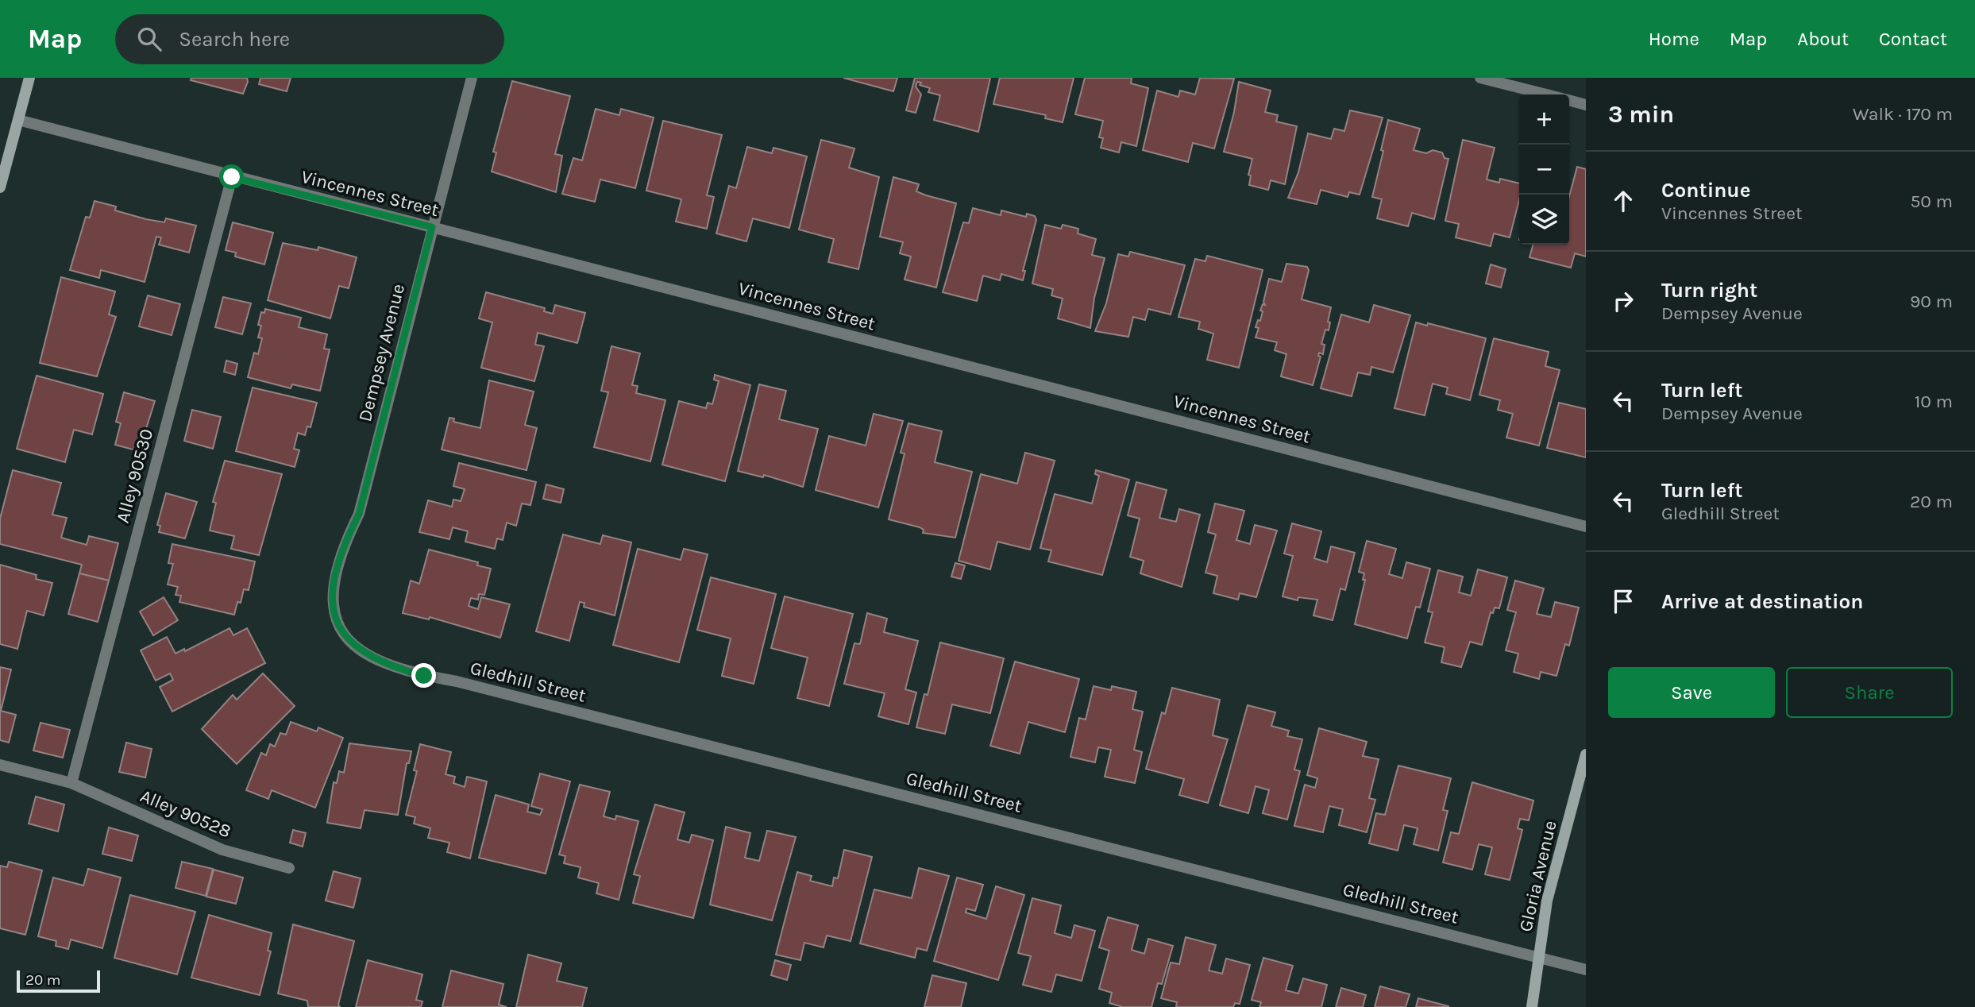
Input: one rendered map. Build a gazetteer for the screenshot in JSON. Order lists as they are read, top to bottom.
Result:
{
  "streets": {
    "street": [
      "Vincennes Street",
      "Dempsey Avenue",
      "Alley 90530",
      "Gledhill Street",
      "Alley 90528",
      "Gloria Avenue"
    ]
  },
  "crossings": [
    ["Vincennes Street", "Dempsey Avenue"],
    ["Vincennes Street", "Alley 90530"],
    ["Dempsey Avenue", "Gledhill Street"],
    ["Alley 90530", "Alley 90528"],
    ["Gledhill Street", "Gloria Avenue"]
  ],
  "scale_bar": "20 m",
  "page": {
    "header": "Map",
    "search": "Search here",
    "nav": [
      "Home",
      "Map",
      "About",
      "Contact"
    ],
    "heading": ["3 min", "Walk · 170 m"],
    "map_buttons": ["+", "−"],
    "list": [
      ["Continue", "Vincennes Street", "50 m"],
      ["Turn right", "Dempsey Avenue", "90 m"],
      ["Turn left", "Dempsey Avenue", "10 m"],
      ["Turn left", "Gledhill Street", "20 m"],
      "Arrive at destination"
    ],
    "buttons": ["Save", "Share"],
    "scale": "20 m"
  }
}
